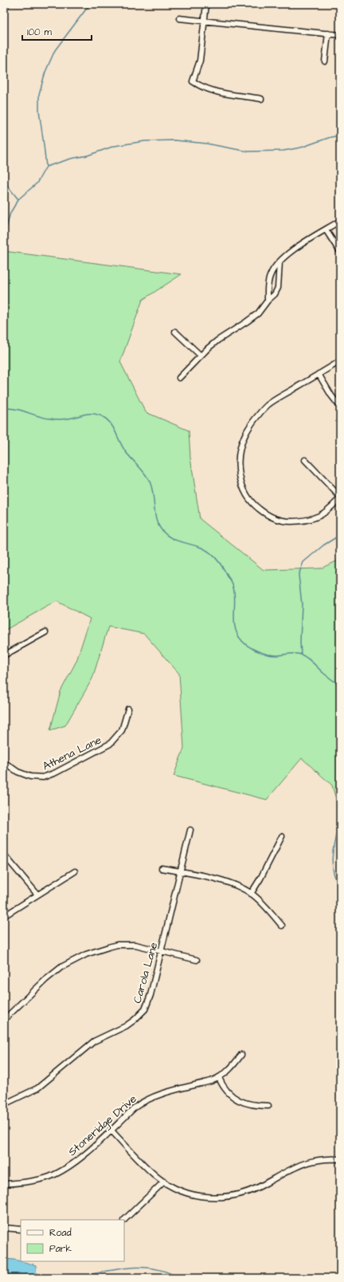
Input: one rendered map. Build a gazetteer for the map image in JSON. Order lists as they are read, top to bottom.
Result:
{
  "streets": {
    "street": ["Athena Lane", "Carola Lane", "Stoneridge Drive"]
  },
  "legend": ["Road", "Park"],
  "scale_bar": "100 m"
}
